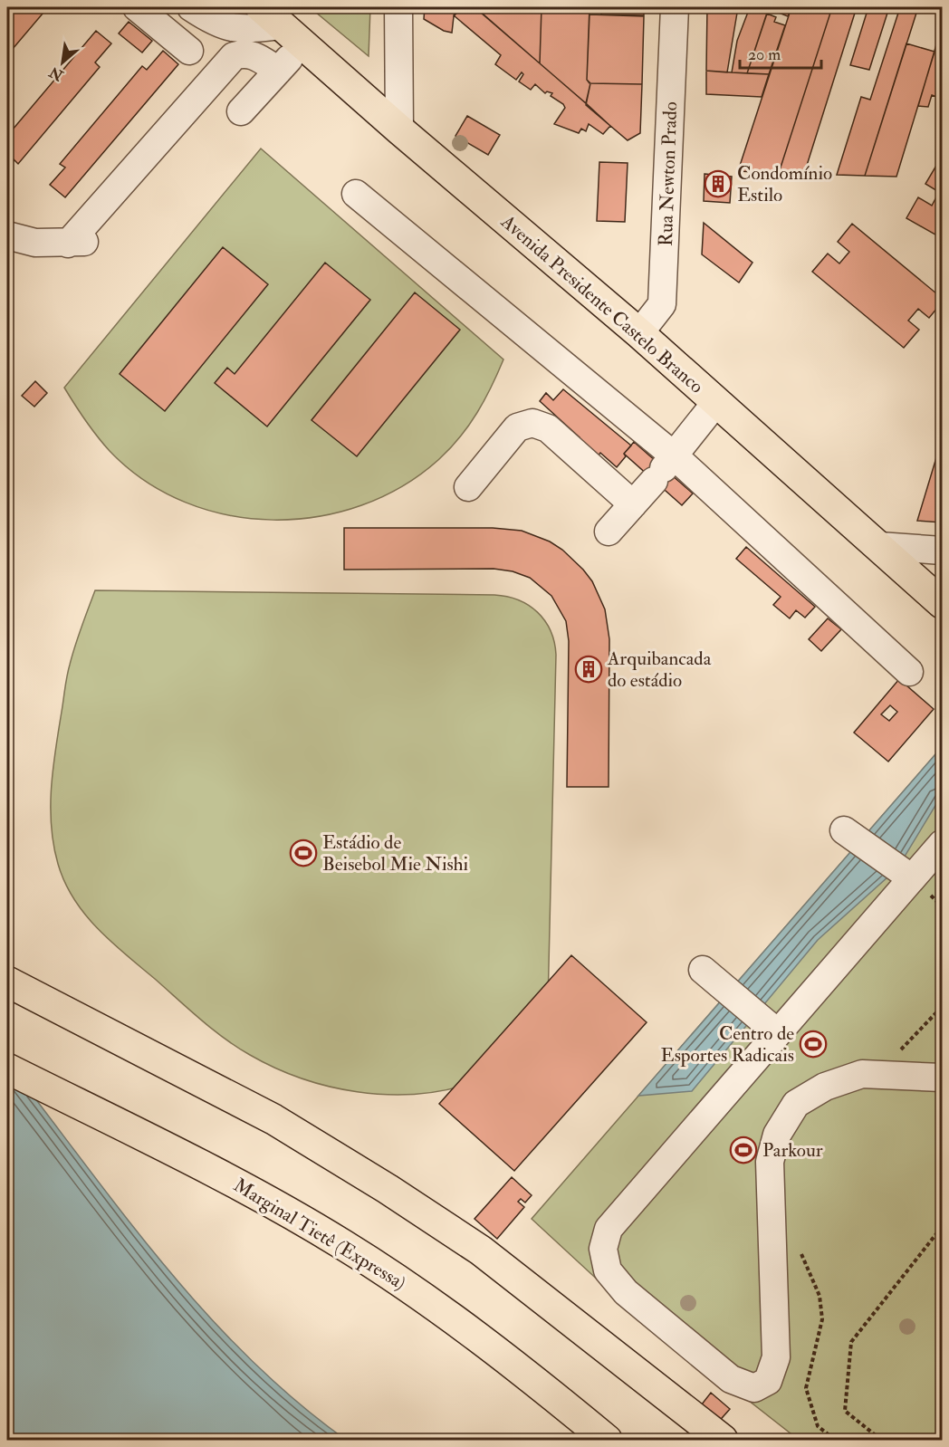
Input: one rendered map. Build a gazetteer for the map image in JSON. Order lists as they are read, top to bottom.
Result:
{
  "streets": {
    "highway": ["Avenida Presidente Castelo Branco", "Marginal Tietê (Expressa)"],
    "street": ["Rua Newton Prado"]
  },
  "crossings": [
    ["Rua Newton Prado", "Avenida Presidente Castelo Branco"]
  ],
  "places": {
    "building": ["Condomínio Estilo", "Arquibancada do estádio"],
    "sports": ["Estádio de Beisebol Mie Nishi", "Centro de Esportes Radicais", "Parkour"]
  },
  "scale_bar": "20 m",
  "north": "bottom left"
}
